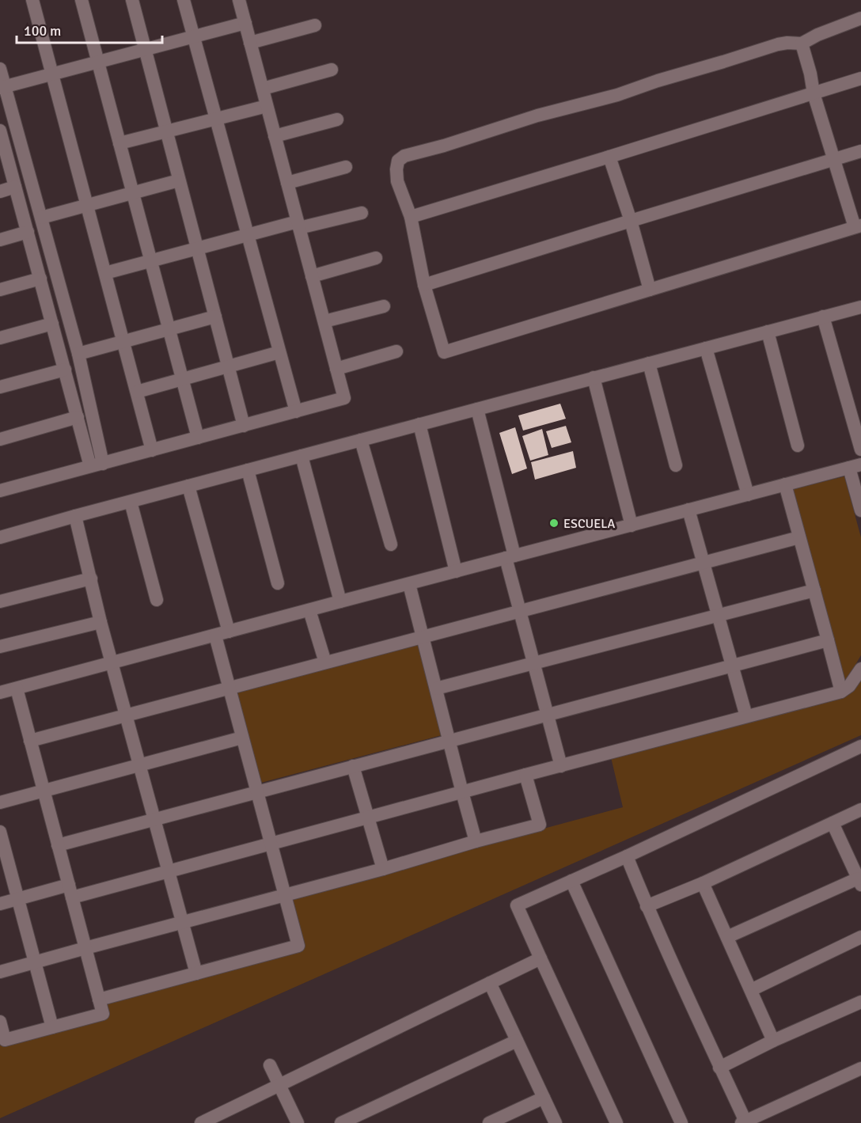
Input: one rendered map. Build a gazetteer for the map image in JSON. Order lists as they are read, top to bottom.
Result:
{
  "places": ["ESCUELA"],
  "scale_bar": "100 m"
}
